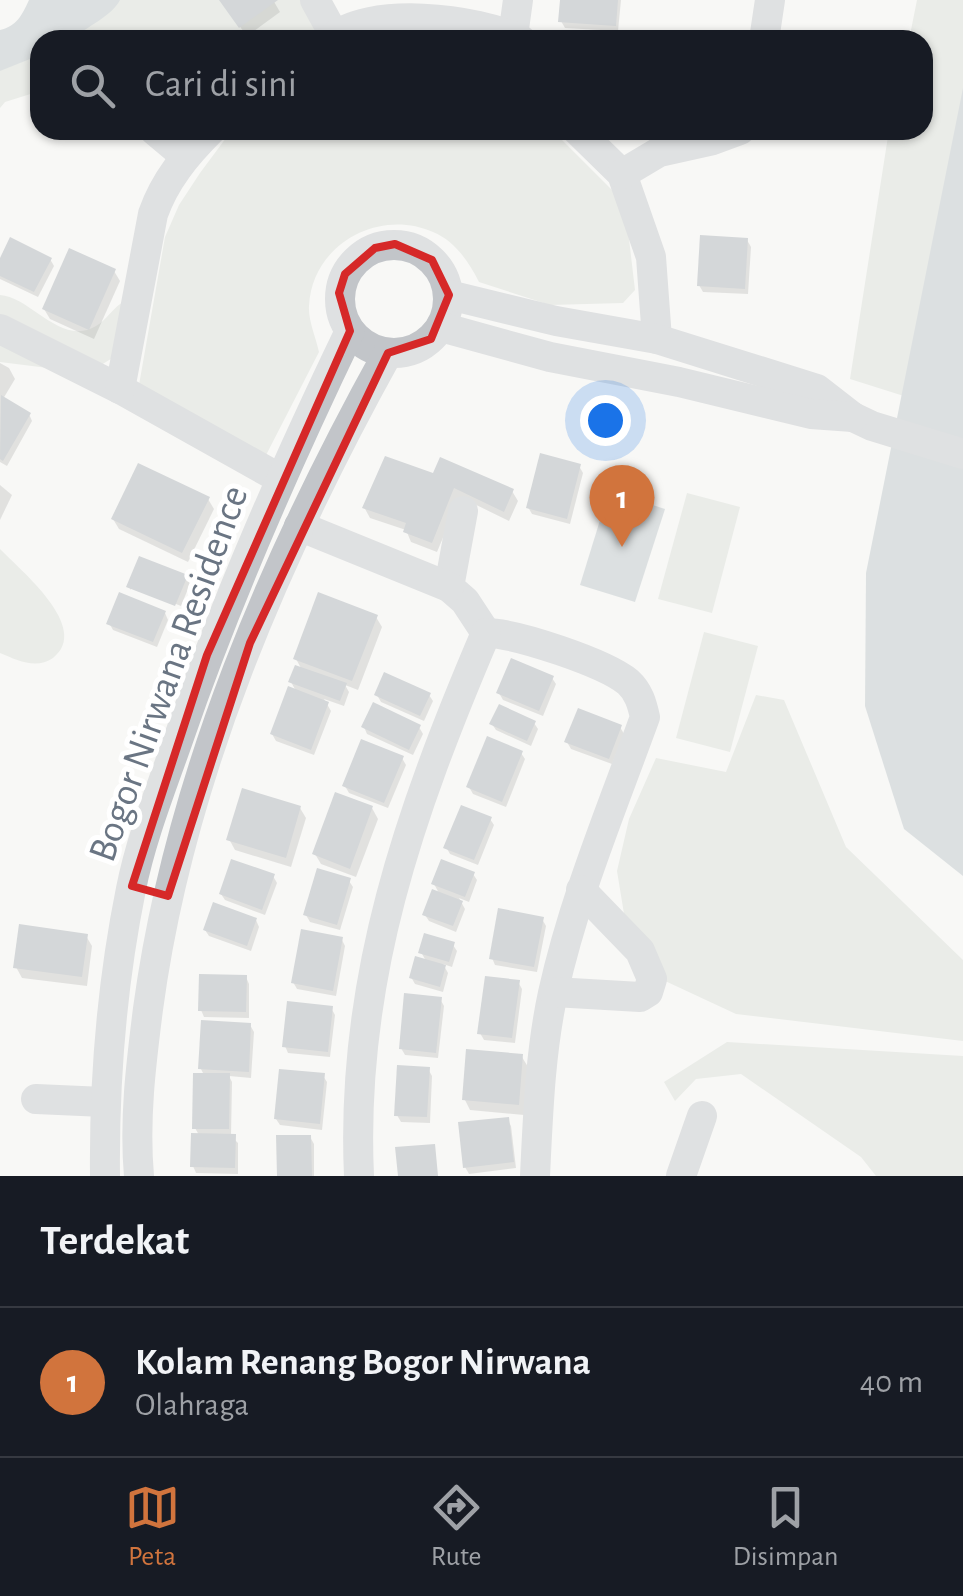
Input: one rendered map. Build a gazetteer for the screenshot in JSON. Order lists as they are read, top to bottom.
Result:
{
  "streets": {
    "street": ["Bogor Nirwana Residence"]
  },
  "page": {
    "search": "Cari di sini",
    "pins": "1",
    "heading": "Terdekat",
    "list": [
      {
        "mark": "1",
        "name": "Kolam Renang Bogor Nirwana",
        "note": "Olahraga",
        "value": "40 m"
      }
    ],
    "nav": ["Peta", "Rute", "Disimpan"]
  }
}
